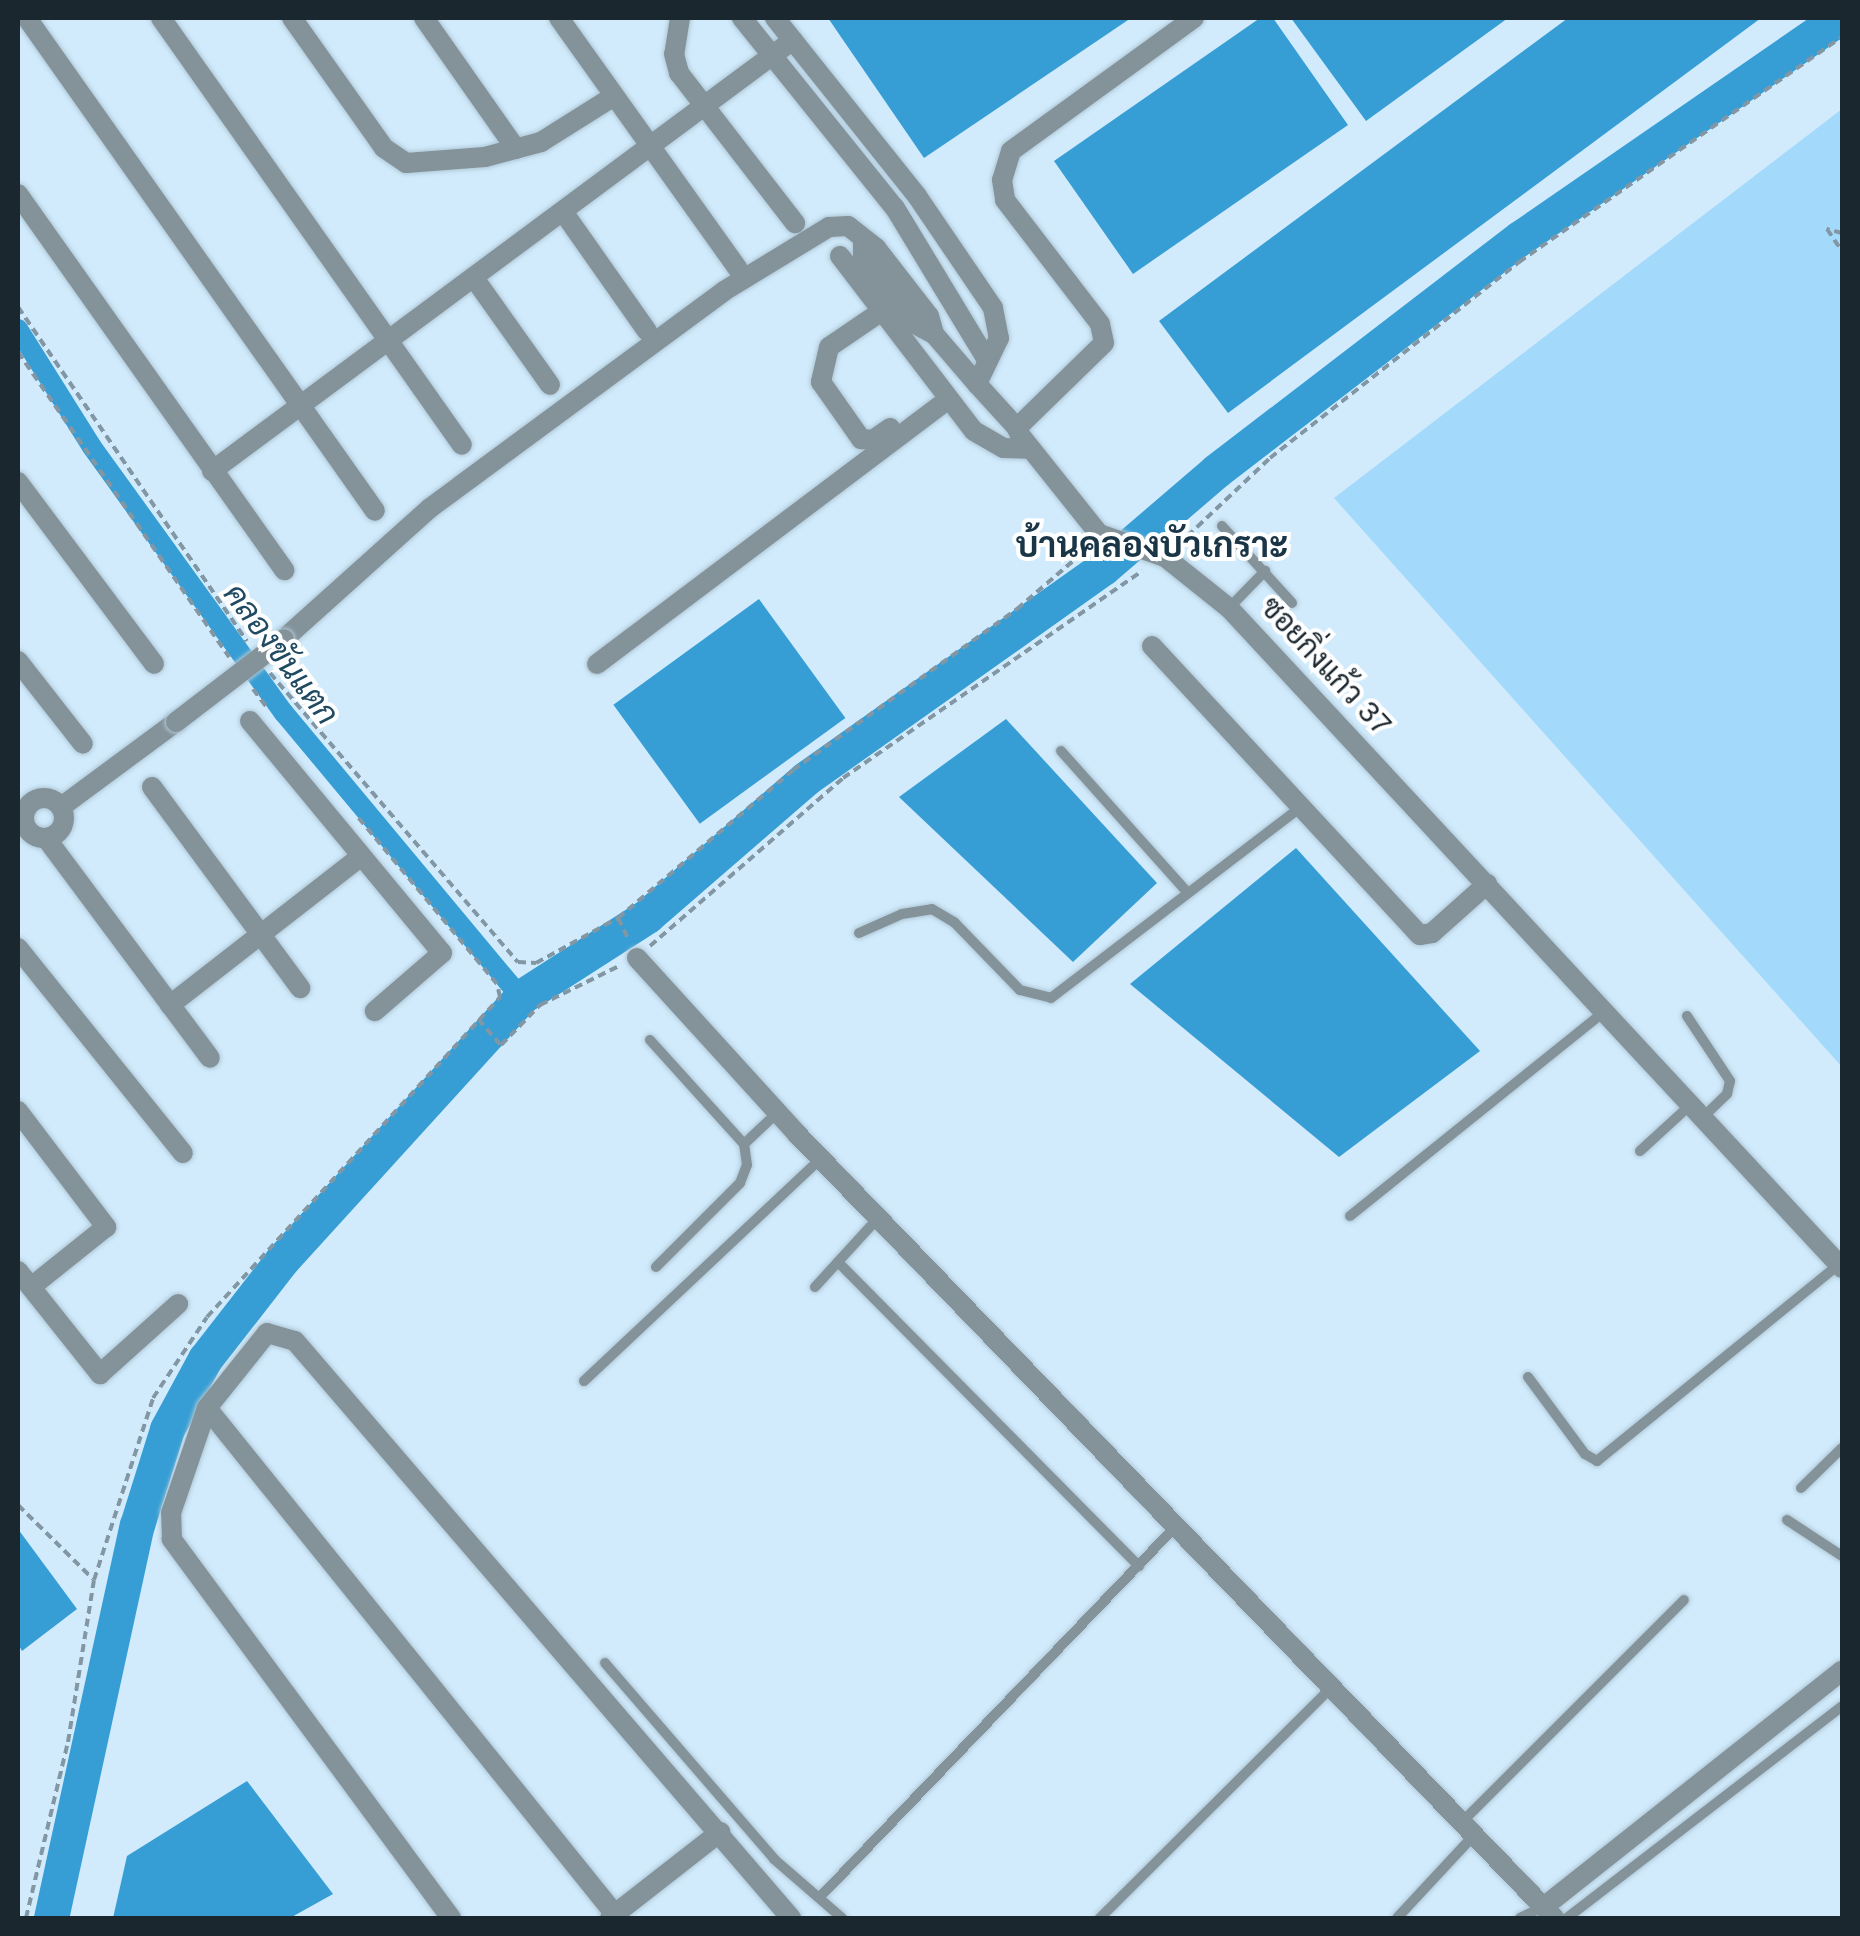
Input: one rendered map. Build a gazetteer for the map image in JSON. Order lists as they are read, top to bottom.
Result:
{
  "streets": {
    "street": ["ซอยกิ่งแก้ว 37"]
  },
  "districts": ["บ้านคลองบัวเกราะ"],
  "water": ["คลองขันแตก"]
}
